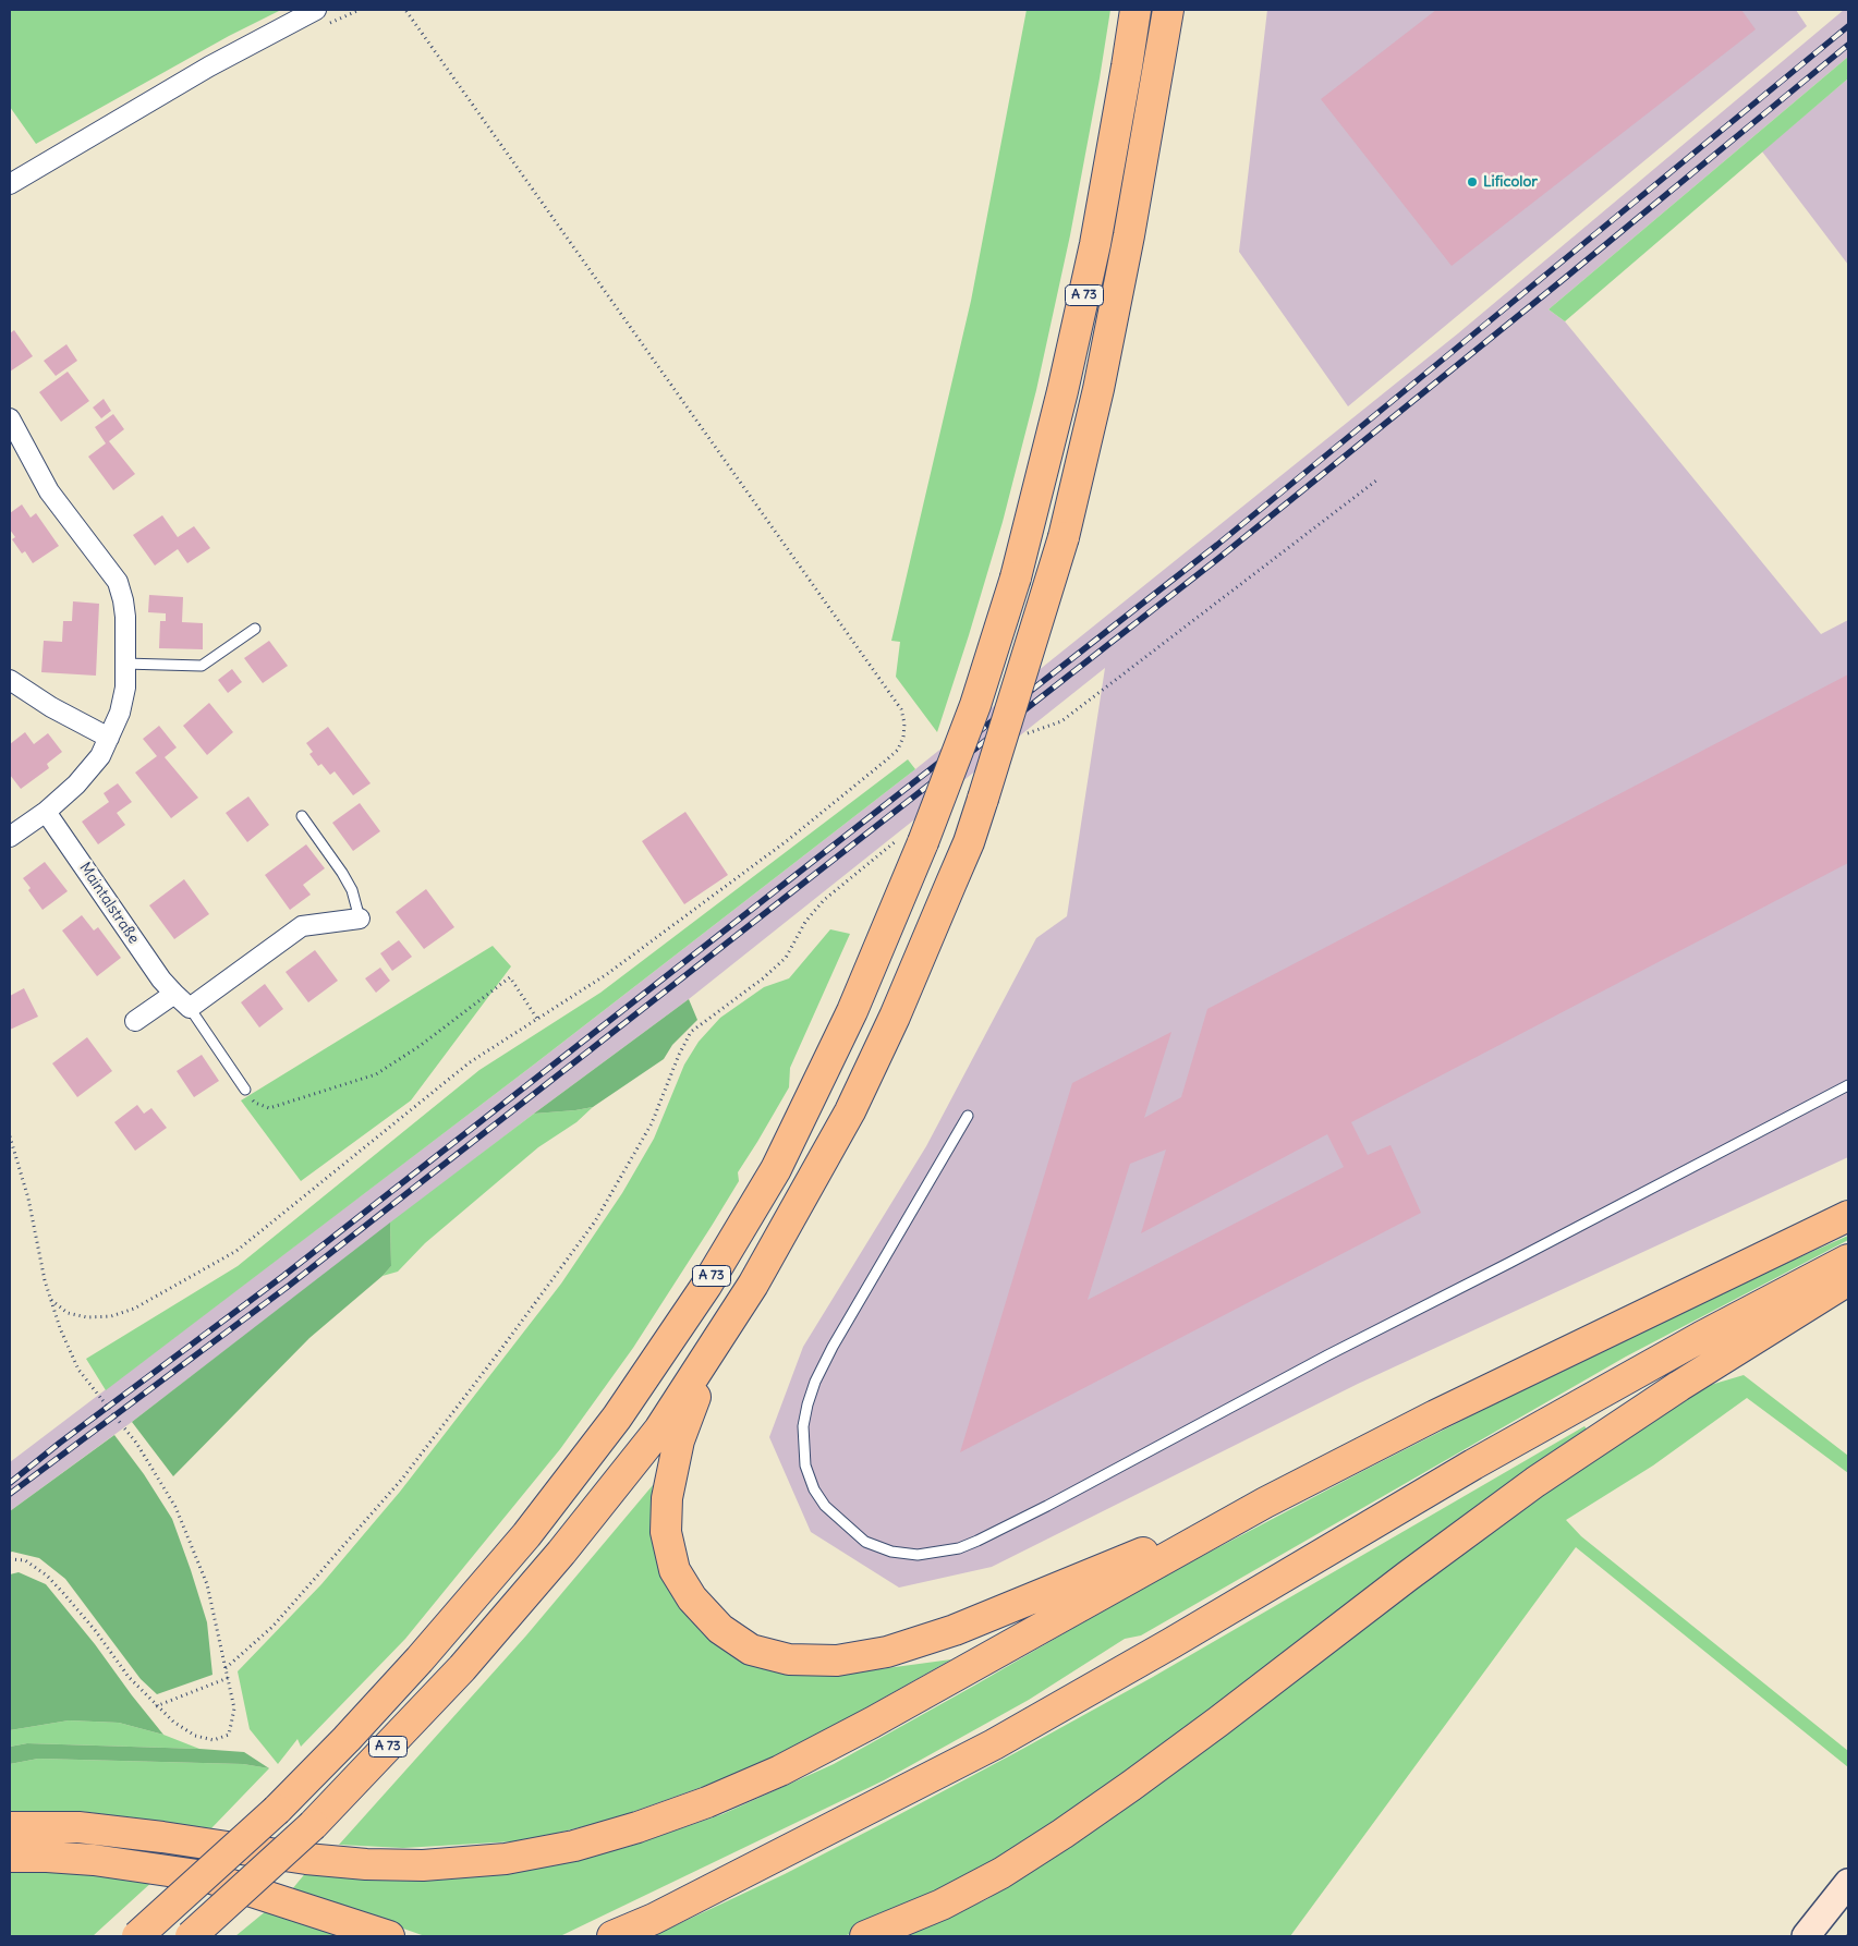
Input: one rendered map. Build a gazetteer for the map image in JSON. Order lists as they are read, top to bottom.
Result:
{
  "streets": {
    "highway": ["A 73"],
    "street": ["Maintalstraße"]
  },
  "places": ["Lificolor"]
}
